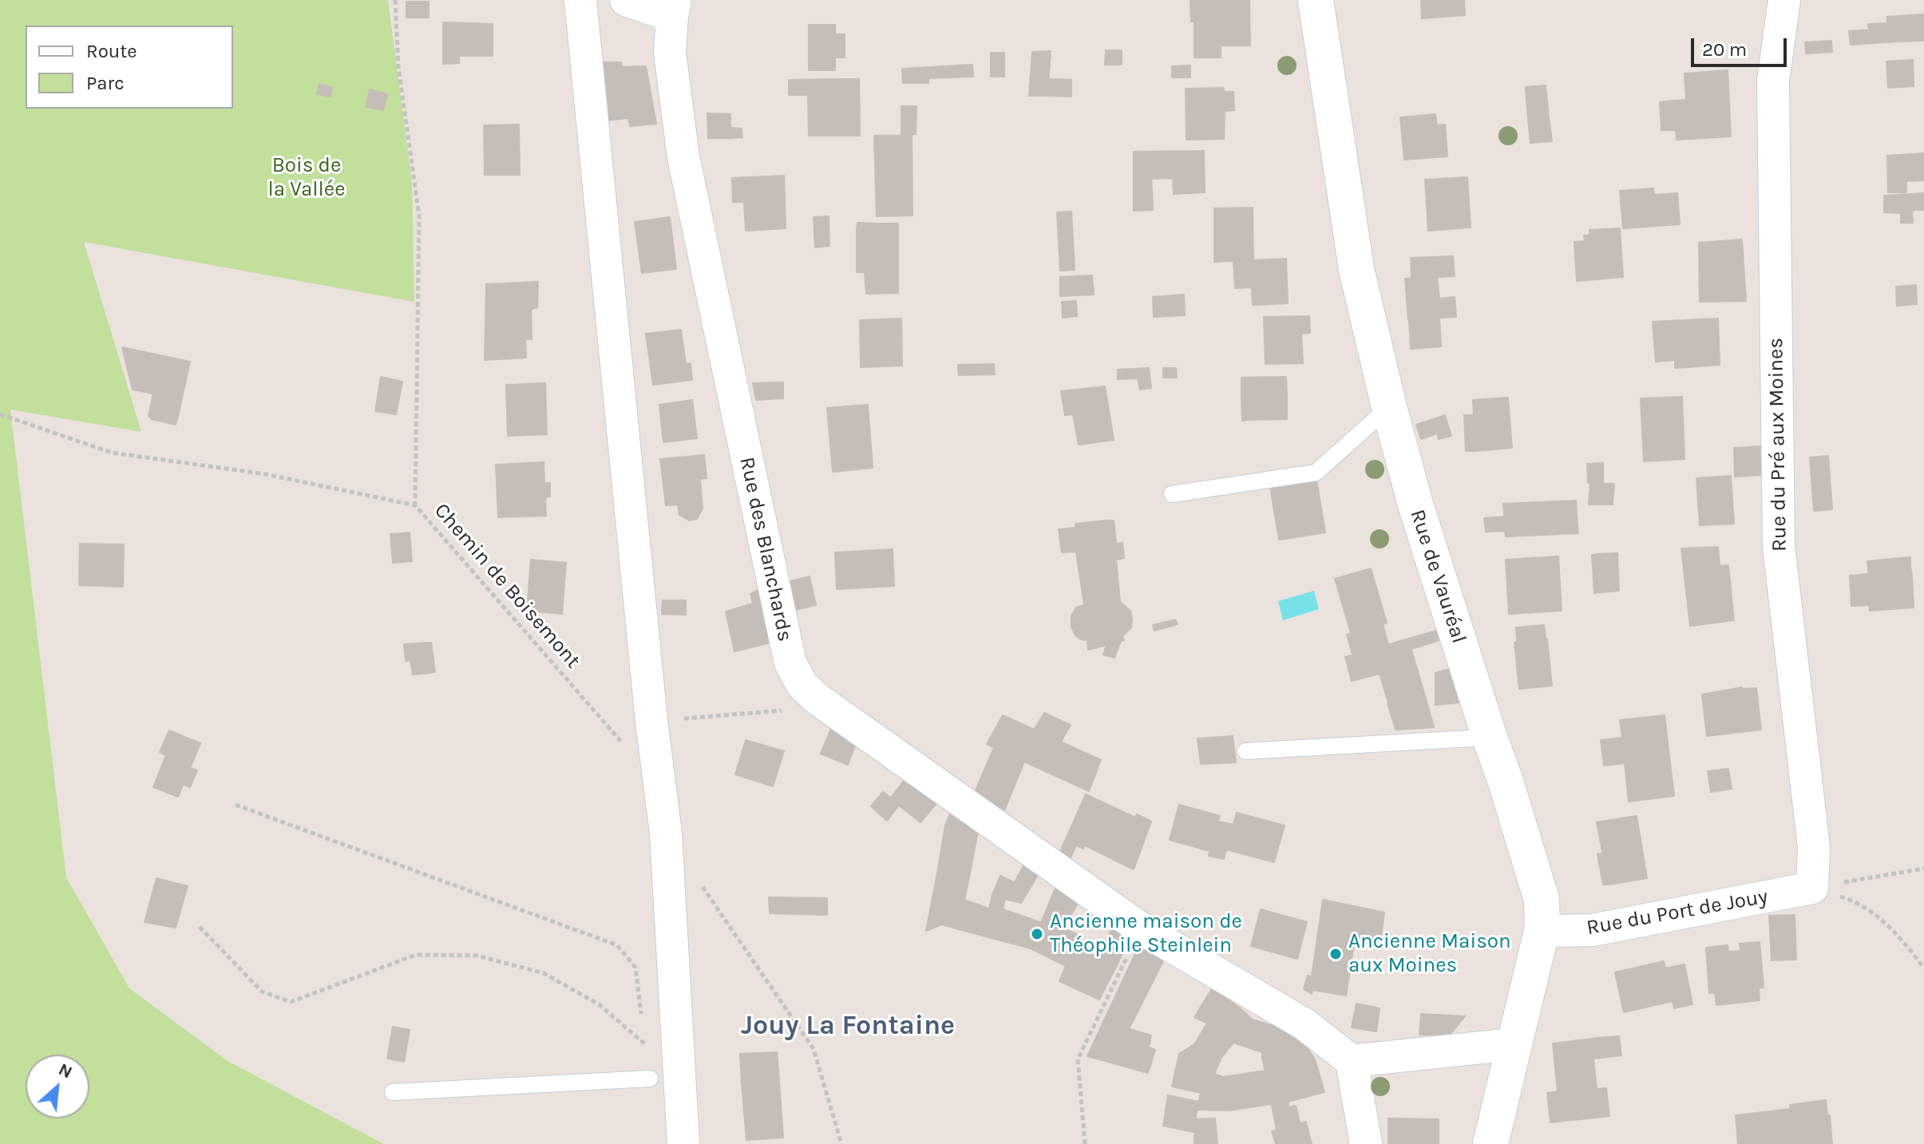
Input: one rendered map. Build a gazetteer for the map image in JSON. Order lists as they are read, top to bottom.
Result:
{
  "streets": {
    "street": [
      "Rue du Pré aux Moines",
      "Rue des Blanchards",
      "Rue de Vauréal",
      "Rue du Port de Jouy"
    ],
    "path": ["Chemin de Boisemont"]
  },
  "crossings": [
    ["Rue du Pré aux Moines", "Rue du Port de Jouy"],
    ["Rue de Vauréal", "Rue du Port de Jouy"]
  ],
  "districts": ["Jouy La Fontaine"],
  "parks": ["Bois de la Vallée"],
  "places": ["Ancienne maison de Théophile Steinlein", "Ancienne Maison aux Moines"],
  "legend": ["Route", "Parc"],
  "scale_bar": "20 m",
  "north": "top right"
}
